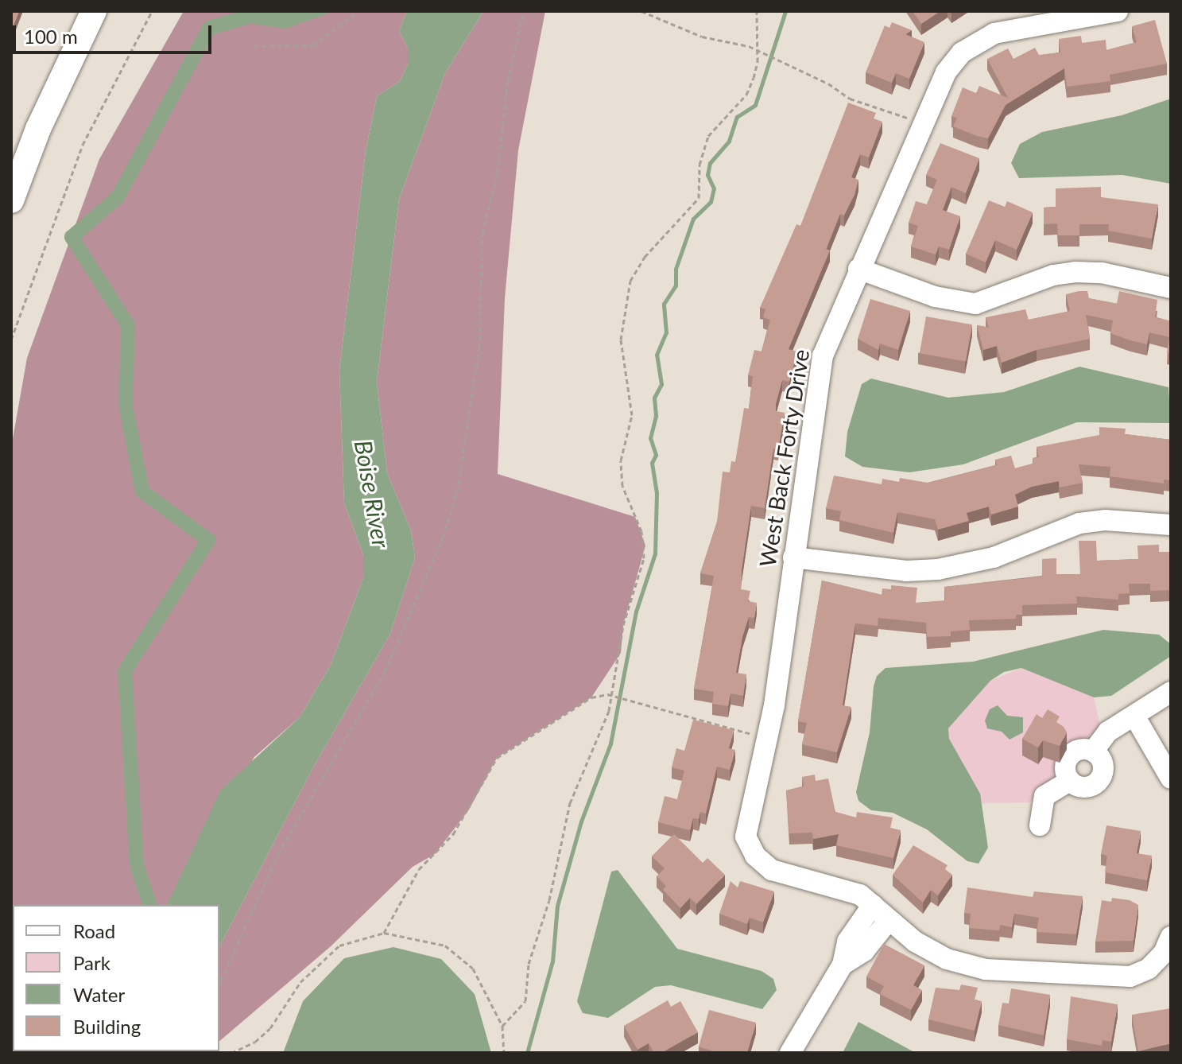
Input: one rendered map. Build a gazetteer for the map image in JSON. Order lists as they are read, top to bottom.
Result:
{
  "streets": {
    "street": ["West Back Forty Drive"]
  },
  "water": ["Boise River"],
  "legend": [
    "Road",
    "Park",
    "Water",
    "Building"
  ],
  "scale_bar": "100 m"
}
